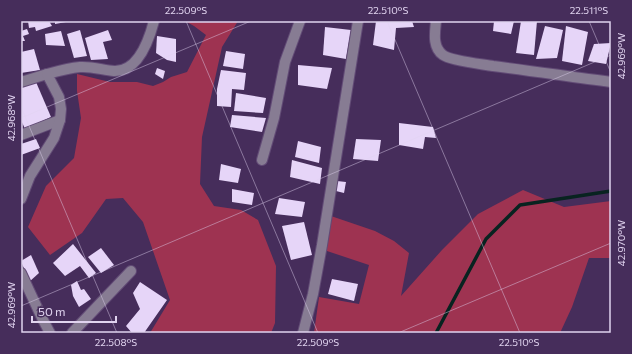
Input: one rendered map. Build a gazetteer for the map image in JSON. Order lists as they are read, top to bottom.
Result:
{
  "scale_bar": "50 m",
  "coordinates": [
    "22.509°S",
    "22.510°S",
    "22.511°S",
    "42.969°W",
    "42.968°W",
    "42.970°W",
    "22.508°S"
  ]
}
